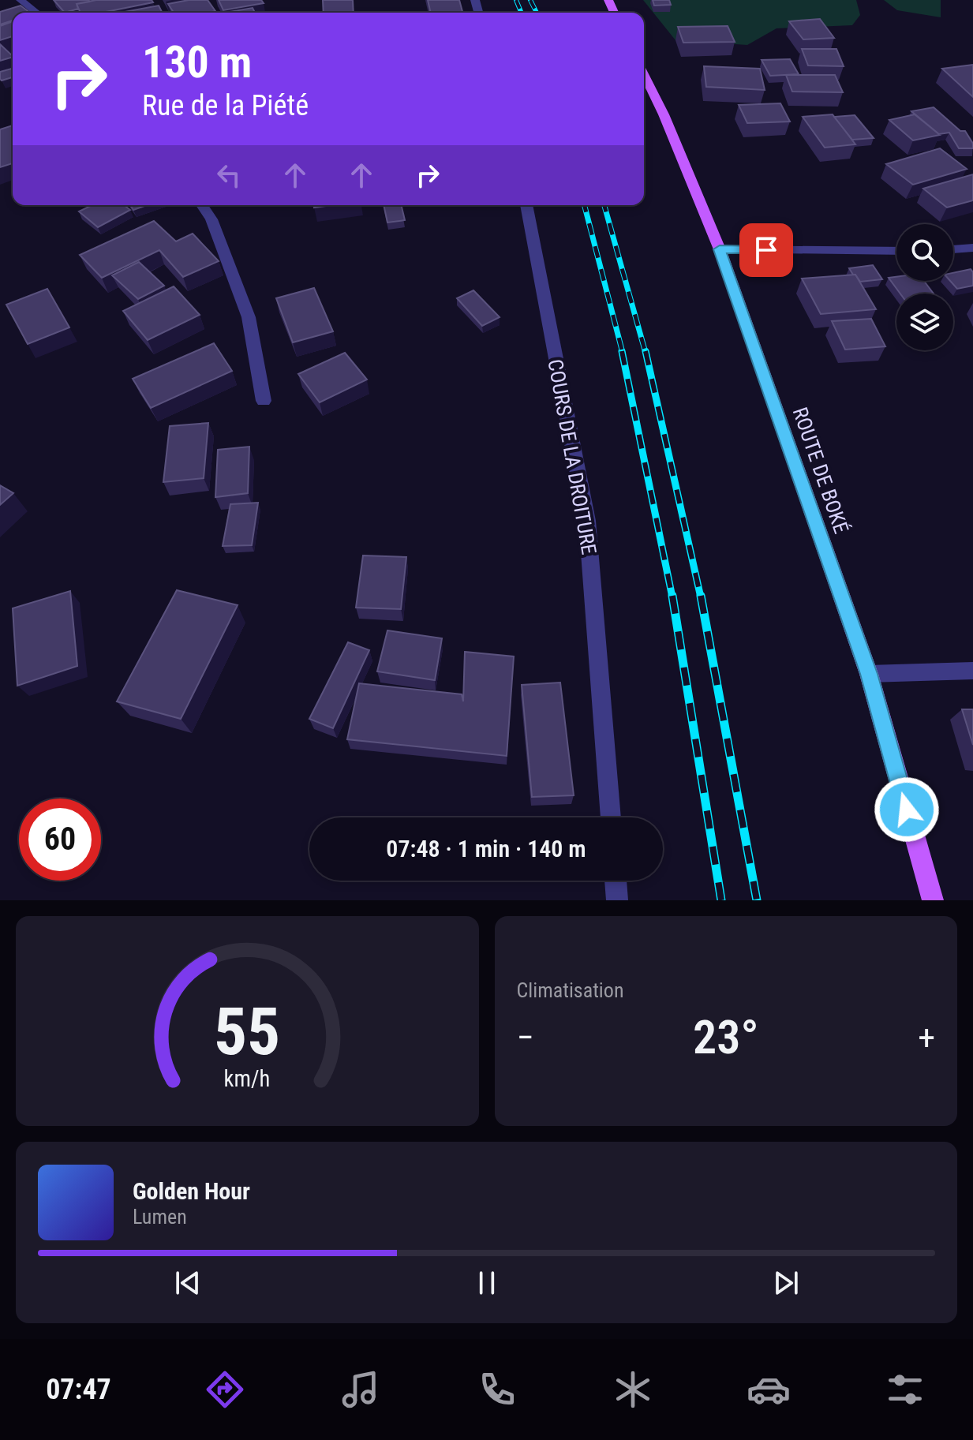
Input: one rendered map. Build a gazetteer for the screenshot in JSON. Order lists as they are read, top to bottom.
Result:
{
  "streets": {
    "main road": ["ROUTE DE BOKÉ"],
    "street": ["COURS DE LA DROITURE"]
  },
  "page": {
    "turn": ["130 m", "Rue de la Piété"],
    "limit": "60",
    "trip": "07:48 · 1 min · 140 m",
    "tile": "Climatisation",
    "heat": ["−", "23°", "+"],
    "song": ["Golden Hour", "Lumen"],
    "tabs": "07:47",
    "gauge": ["55", "km/h"]
  }
}
